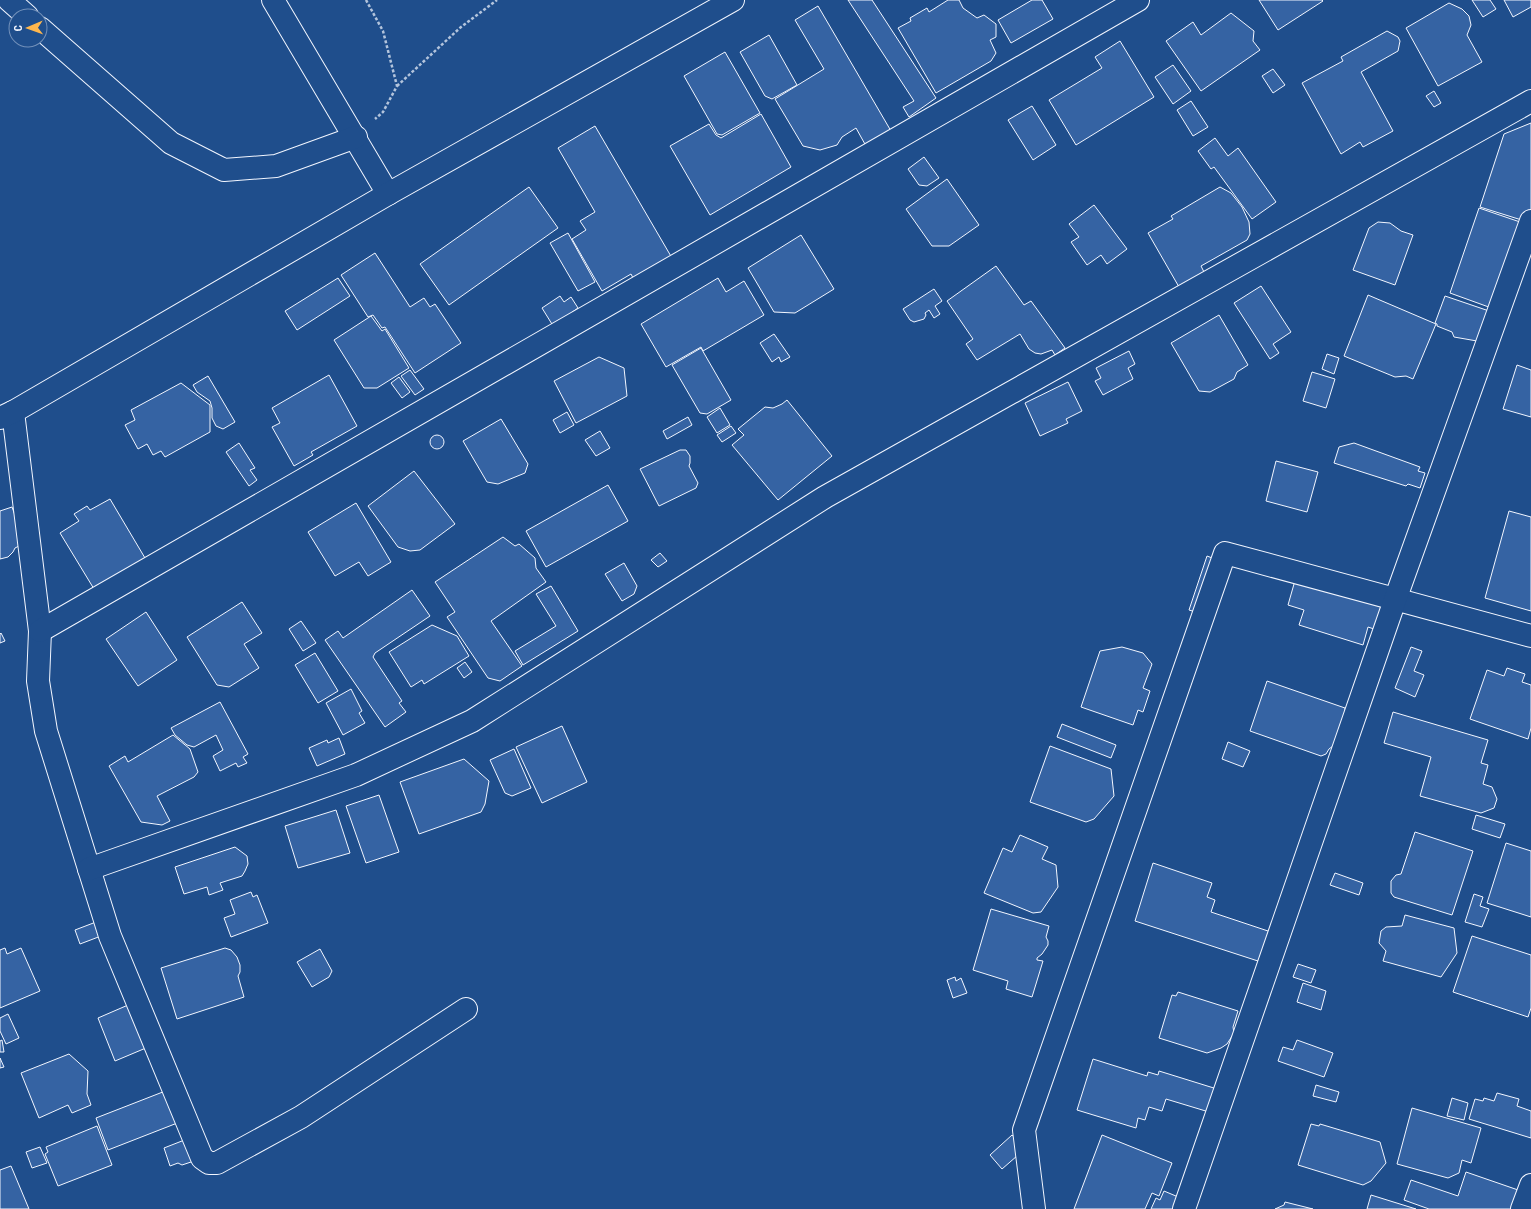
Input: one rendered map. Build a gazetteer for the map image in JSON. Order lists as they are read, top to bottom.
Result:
{
  "north": "left"
}
